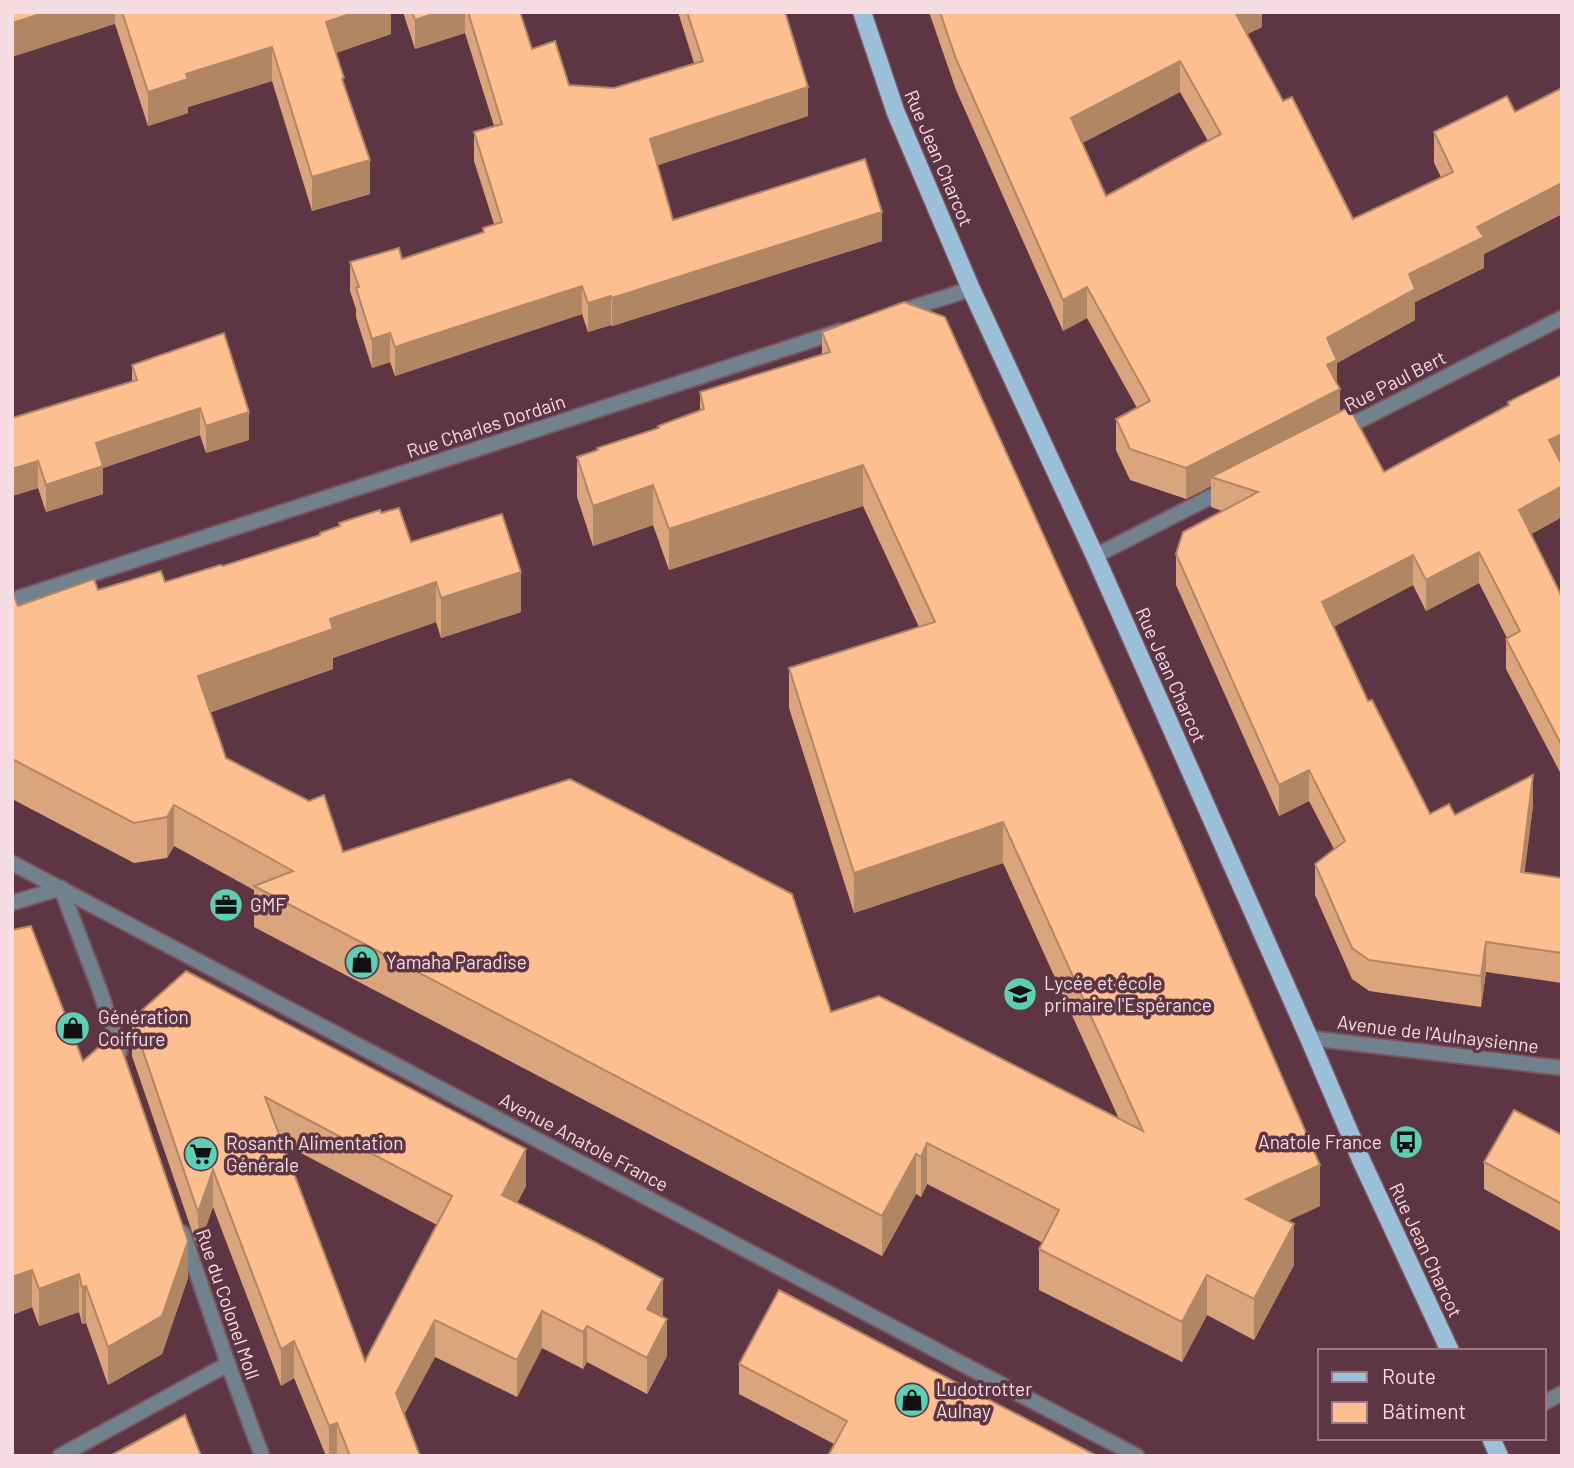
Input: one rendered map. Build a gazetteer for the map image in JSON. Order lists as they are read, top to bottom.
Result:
{
  "streets": {
    "main road": ["Rue Jean Charcot"],
    "street": [
      "Rue Paul Bert",
      "Rue Charles Dordain",
      "Avenue de l'Aulnaysienne",
      "Avenue Anatole France",
      "Rue du Colonel Moll"
    ]
  },
  "crossings": [
    ["Rue Jean Charcot", "Avenue de l'Aulnaysienne"]
  ],
  "places": {
    "office": ["GMF"],
    "shop": ["Yamaha Paradise", "Génération Coiffure", "Ludotrotter Aulnay"],
    "school or university": ["Lycée et école primaire l'Espérance"],
    "bus stop": ["Anatole France"],
    "supermarket": ["Rosanth Alimentation Générale"]
  },
  "legend": ["Route", "Bâtiment"]
}
